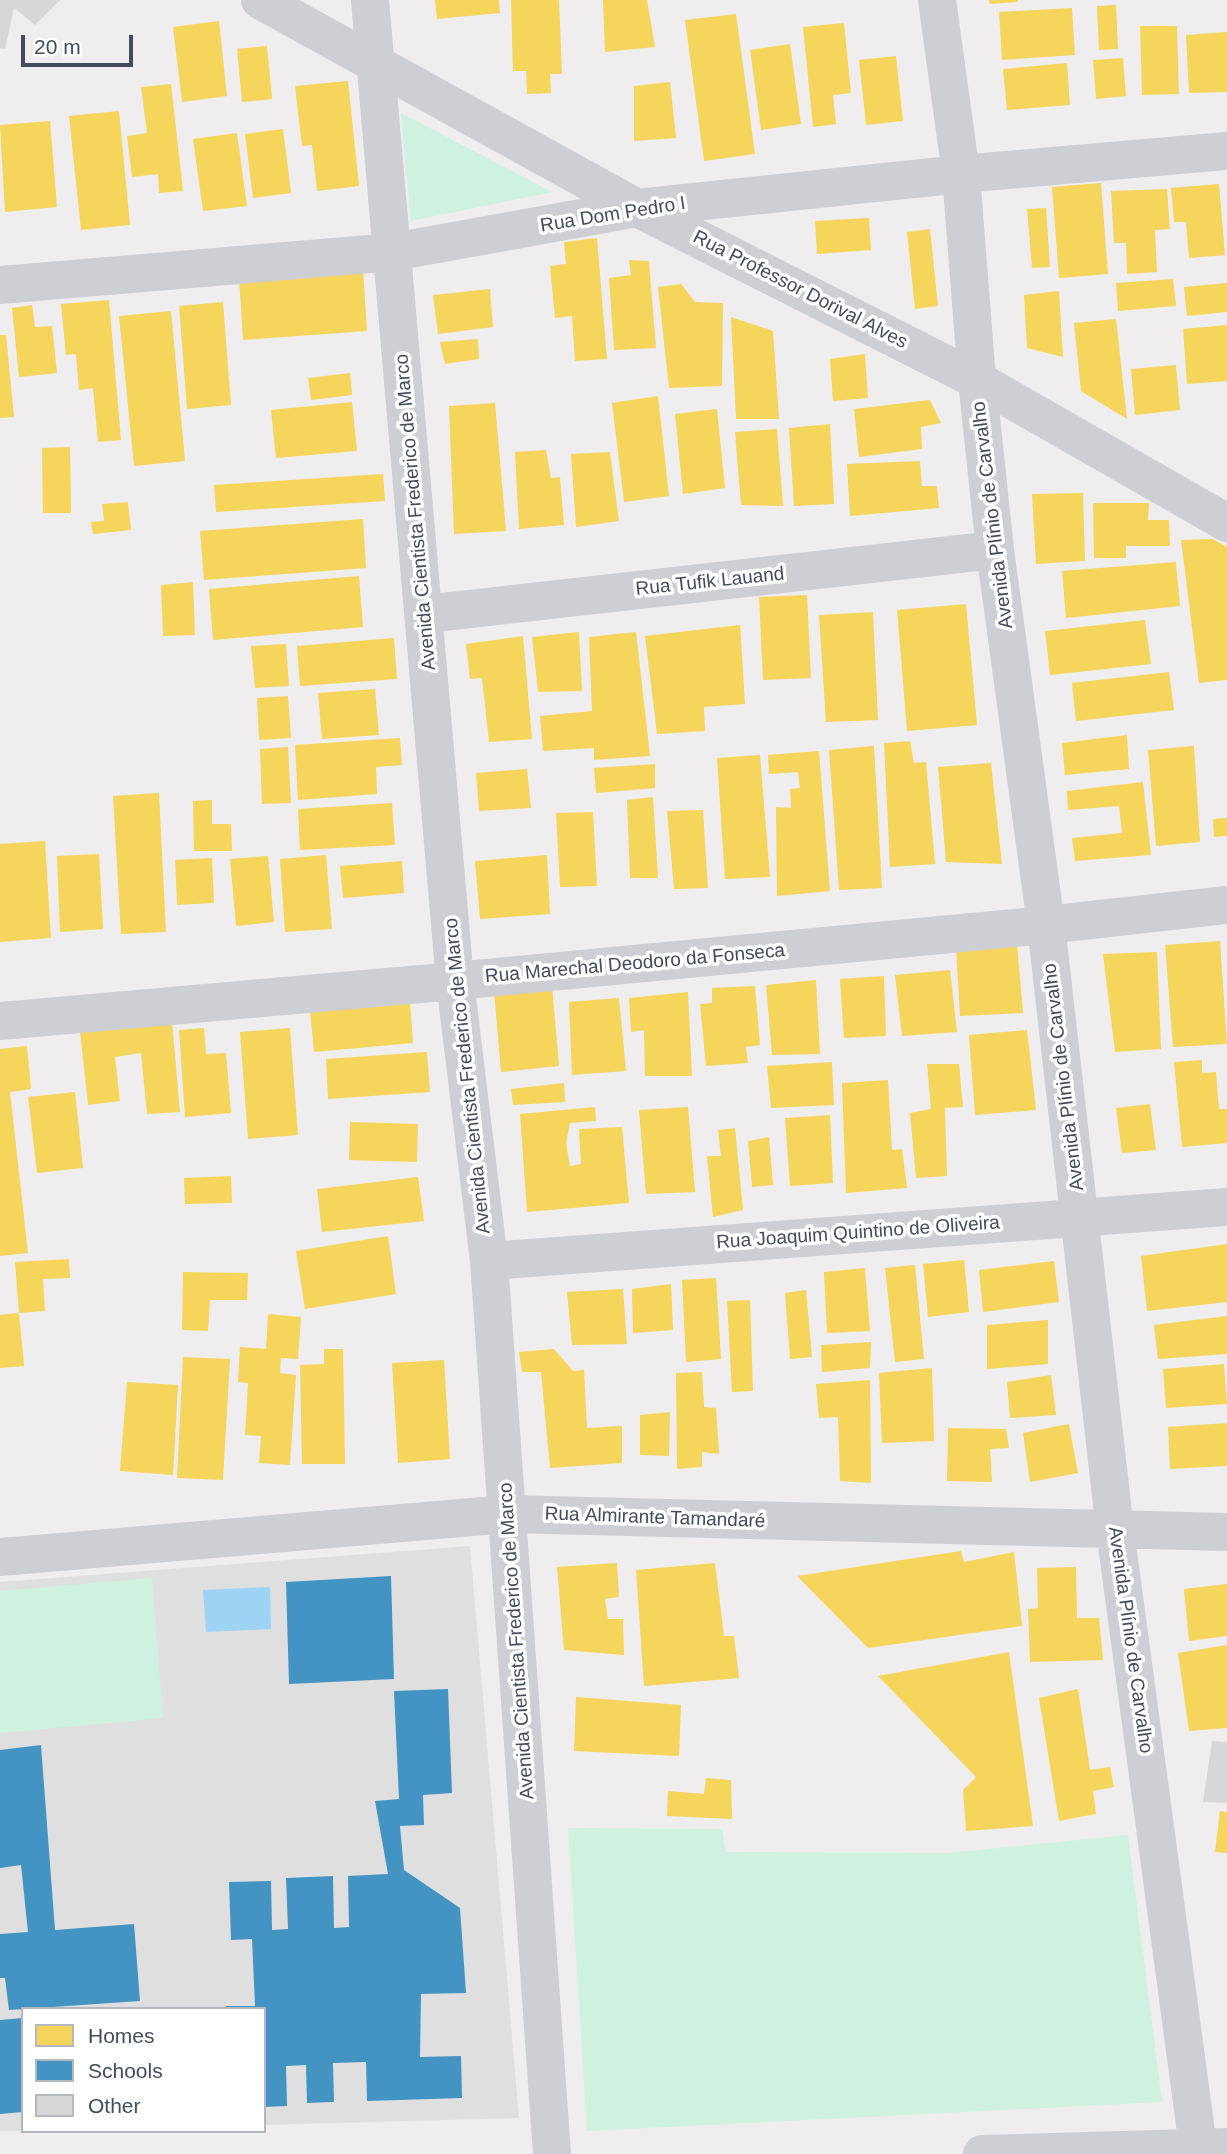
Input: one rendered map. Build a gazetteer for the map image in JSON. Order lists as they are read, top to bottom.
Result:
{
  "streets": {
    "street": [
      "Rua Dom Pedro I",
      "Rua Professor Dorival Alves",
      "Avenida Cientista Frederico de Marco",
      "Avenida Plínio de Carvalho",
      "Rua Tufik Lauand",
      "Rua Marechal Deodoro da Fonseca",
      "Rua Joaquim Quintino de Oliveira",
      "Rua Almirante Tamandaré"
    ]
  },
  "crossings": [
    ["Rua Dom Pedro I", "Rua Professor Dorival Alves"],
    ["Rua Dom Pedro I", "Avenida Cientista Frederico de Marco"],
    ["Rua Dom Pedro I", "Avenida Plínio de Carvalho"],
    ["Rua Professor Dorival Alves", "Avenida Cientista Frederico de Marco"],
    ["Rua Professor Dorival Alves", "Avenida Plínio de Carvalho"],
    ["Avenida Cientista Frederico de Marco", "Rua Tufik Lauand"],
    ["Avenida Cientista Frederico de Marco", "Rua Marechal Deodoro da Fonseca"],
    ["Avenida Cientista Frederico de Marco", "Rua Joaquim Quintino de Oliveira"],
    ["Avenida Cientista Frederico de Marco", "Rua Almirante Tamandaré"],
    ["Avenida Plínio de Carvalho", "Rua Tufik Lauand"],
    ["Avenida Plínio de Carvalho", "Rua Marechal Deodoro da Fonseca"],
    ["Avenida Plínio de Carvalho", "Rua Joaquim Quintino de Oliveira"],
    ["Avenida Plínio de Carvalho", "Rua Almirante Tamandaré"]
  ],
  "legend": ["Homes", "Schools", "Other"],
  "scale_bar": "20 m"
}
